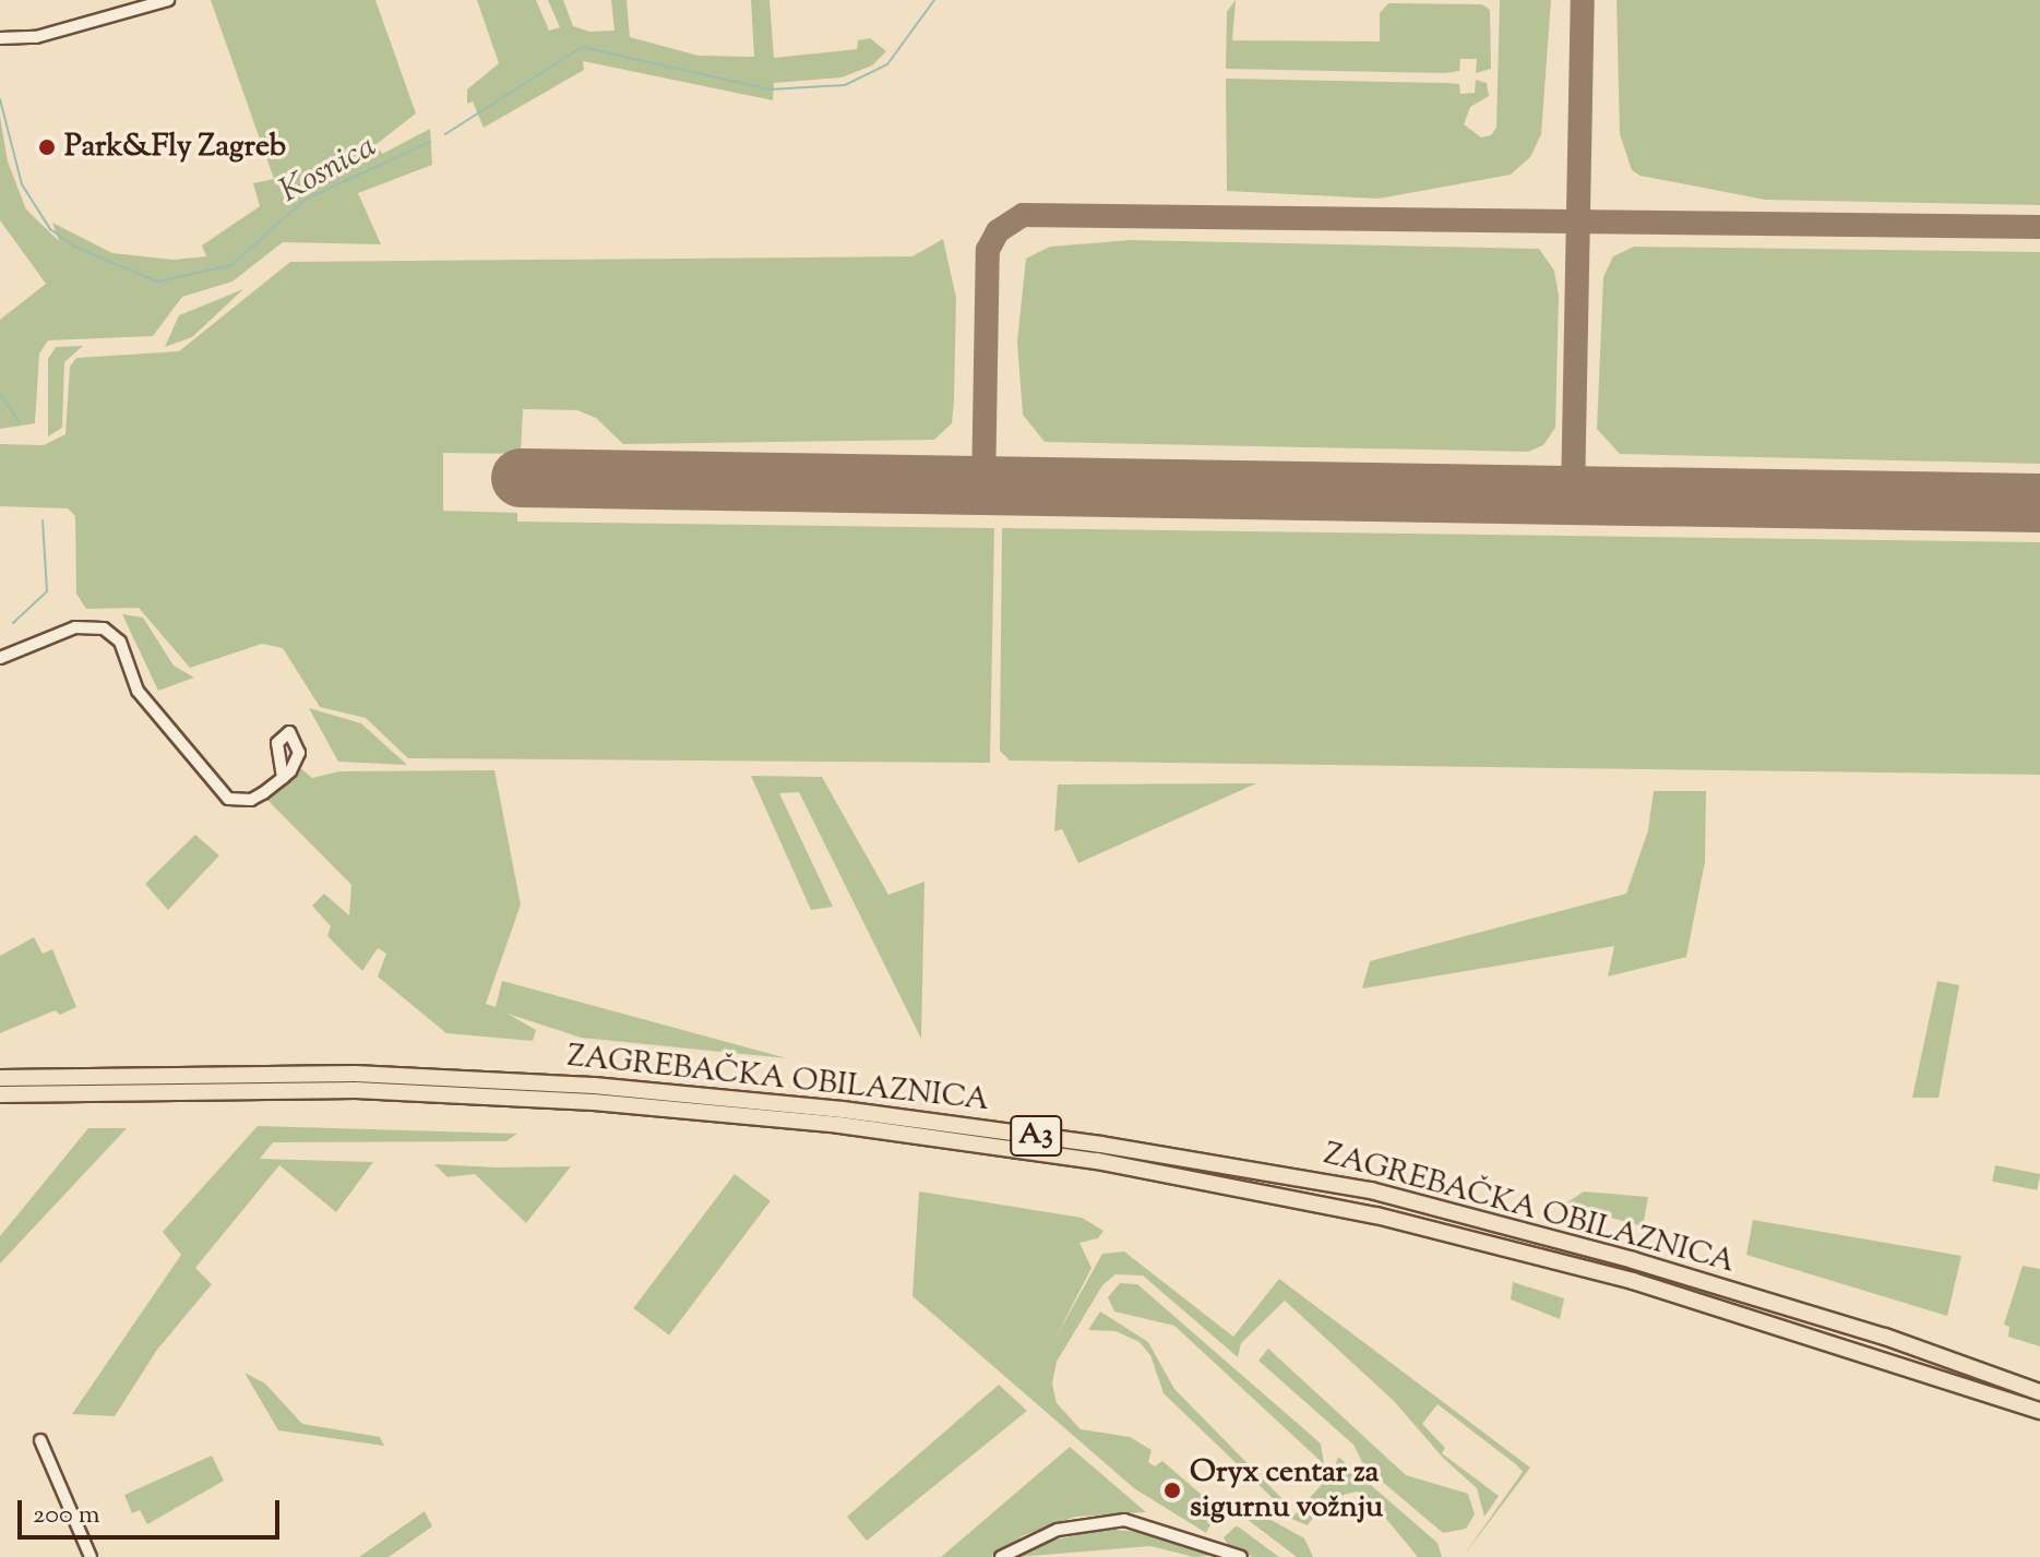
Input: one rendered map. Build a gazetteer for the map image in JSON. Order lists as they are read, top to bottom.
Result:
{
  "streets": {
    "highway": ["ZAGREBAČKA OBILAZNICA", "A3"]
  },
  "water": ["Kosnica"],
  "places": ["Park&Fly Zagreb", "Oryx centar za sigurnu vožnju"],
  "scale_bar": "200 m"
}
